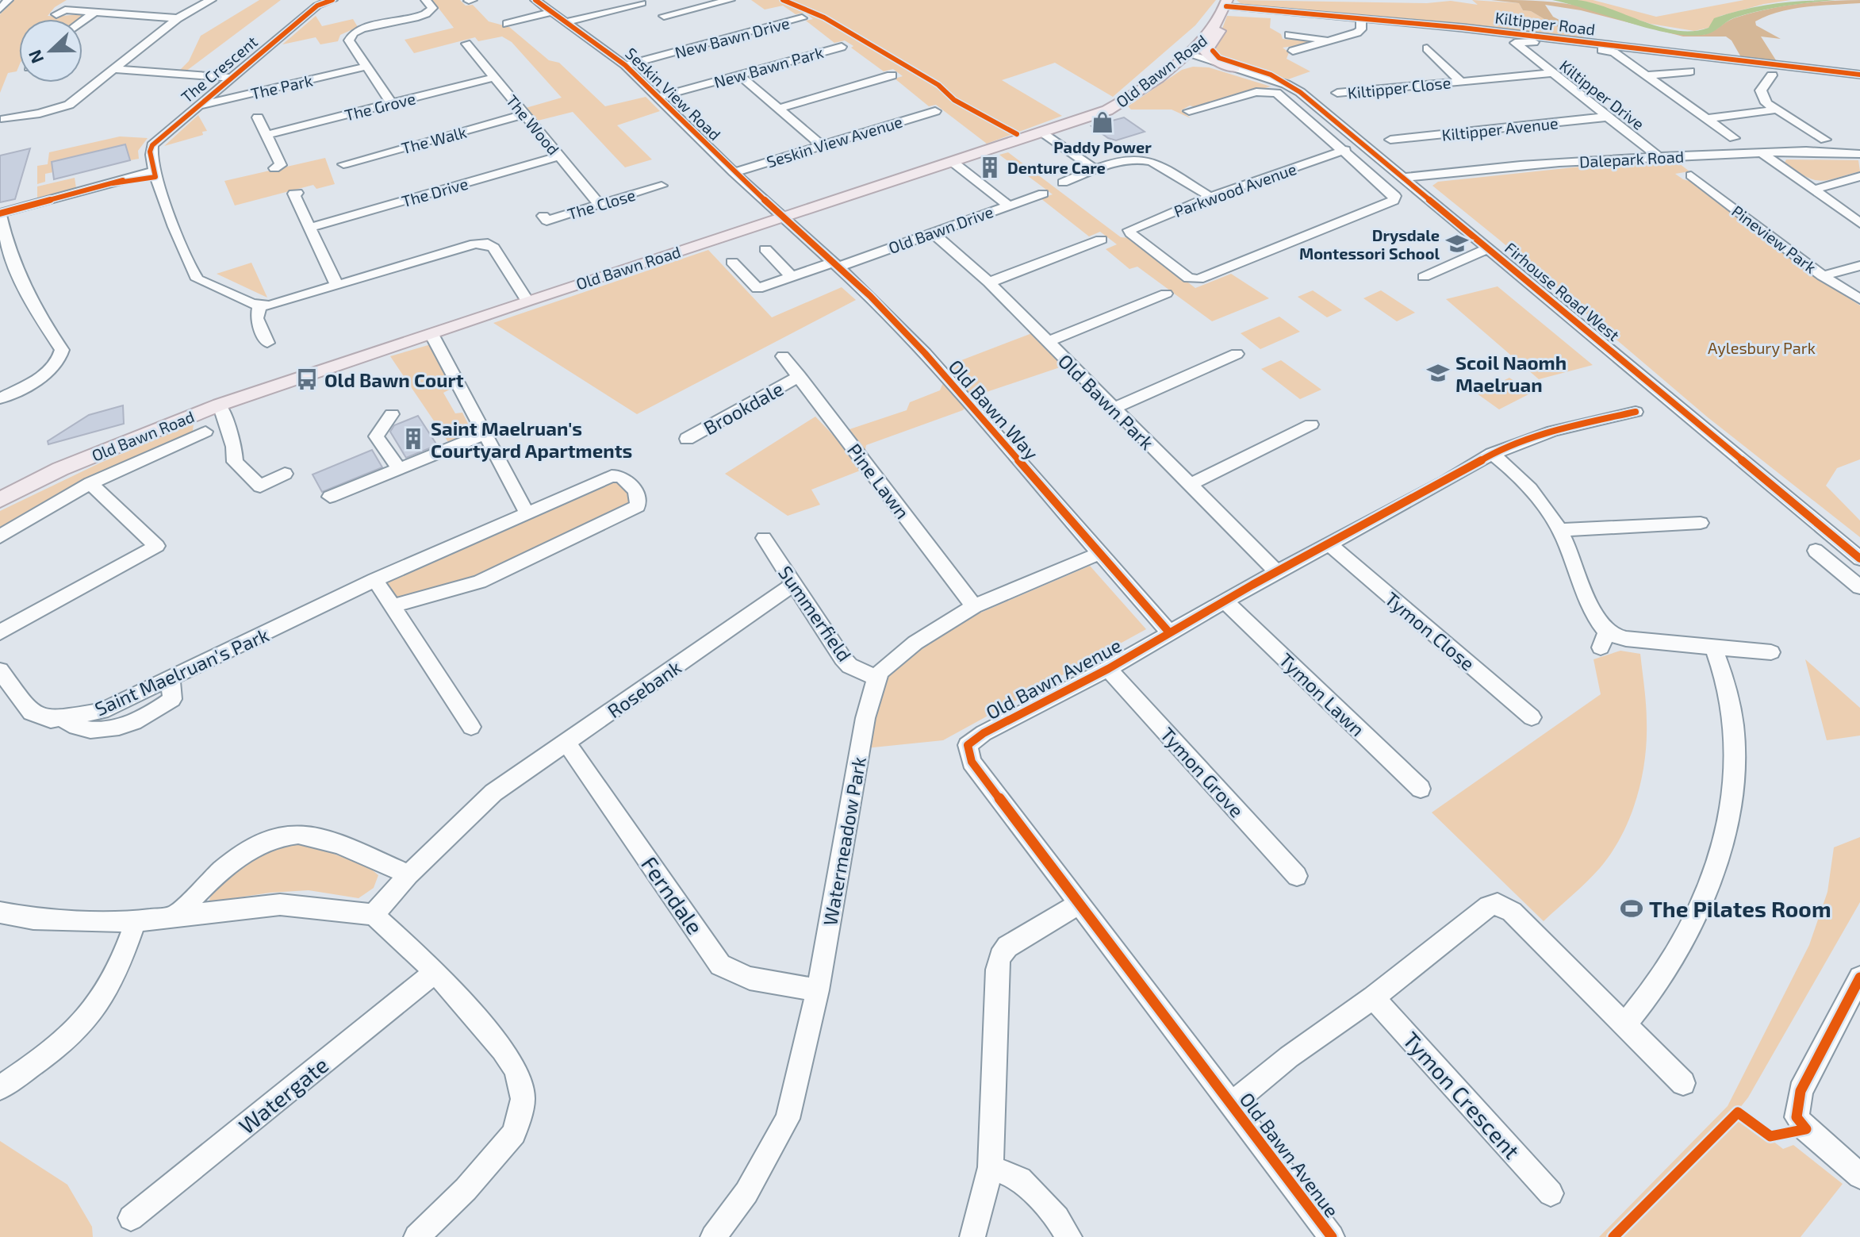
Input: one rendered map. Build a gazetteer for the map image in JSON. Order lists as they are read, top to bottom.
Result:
{
  "streets": {
    "main road": ["Old Bawn Road"],
    "street": [
      "Kiltipper Road",
      "New Bawn Drive",
      "New Bawn Park",
      "The Crescent",
      "The Park",
      "Kiltipper Close",
      "Seskin View Road",
      "Kiltipper Drive",
      "The Grove",
      "The Wood",
      "Kiltipper Avenue",
      "The Walk",
      "Seskin View Avenue",
      "Dalepark Road",
      "Parkwood Avenue",
      "The Drive",
      "The Close",
      "Old Bawn Drive",
      "Pineview Park",
      "Firhouse Road West",
      "Old Bawn Park",
      "Brookdale",
      "Old Bawn Way",
      "Pine Lawn",
      "Summerfield",
      "Tymon Close",
      "Saint Maelruan's Park",
      "Old Bawn Avenue",
      "Rosebank",
      "Tymon Lawn",
      "Tymon Grove",
      "Watermeadow Park",
      "Ferndale",
      "Watergate",
      "Tymon Crescent"
    ]
  },
  "crossings": [
    ["Kiltipper Road", "Old Bawn Road"],
    ["New Bawn Drive", "Seskin View Road"],
    ["New Bawn Park", "Seskin View Road"],
    ["The Crescent", "The Park"],
    ["Old Bawn Road", "Seskin View Road"],
    ["Old Bawn Road", "Firhouse Road West"],
    ["Old Bawn Road", "Old Bawn Way"],
    ["Kiltipper Close", "Kiltipper Drive"],
    ["Seskin View Road", "Seskin View Avenue"],
    ["Seskin View Road", "Old Bawn Way"],
    ["Kiltipper Drive", "Kiltipper Avenue"],
    ["Kiltipper Drive", "Dalepark Road"],
    ["The Grove", "The Wood"],
    ["The Wood", "The Walk"],
    ["The Wood", "The Drive"],
    ["The Wood", "The Close"],
    ["Dalepark Road", "Firhouse Road West"],
    ["Old Bawn Drive", "Old Bawn Park"],
    ["Old Bawn Drive", "Old Bawn Way"],
    ["Old Bawn Park", "Old Bawn Avenue"],
    ["Brookdale", "Pine Lawn"],
    ["Old Bawn Way", "Old Bawn Avenue"],
    ["Old Bawn Way", "Watermeadow Park"],
    ["Pine Lawn", "Watermeadow Park"],
    ["Summerfield", "Rosebank"],
    ["Summerfield", "Watermeadow Park"],
    ["Tymon Close", "Old Bawn Avenue"],
    ["Old Bawn Avenue", "Tymon Lawn"],
    ["Old Bawn Avenue", "Tymon Grove"],
    ["Rosebank", "Ferndale"],
    ["Watermeadow Park", "Ferndale"]
  ],
  "parks": ["Aylesbury Park"],
  "places": {
    "shop": ["Paddy Power"],
    "building": ["Denture Care", "Saint Maelruan's Courtyard Apartments"],
    "school or university": ["Drysdale Montessori School", "Scoil Naomh Maelruan"],
    "bus stop": ["Old Bawn Court"],
    "sports": ["The Pilates Room"]
  },
  "north": "left"
}
